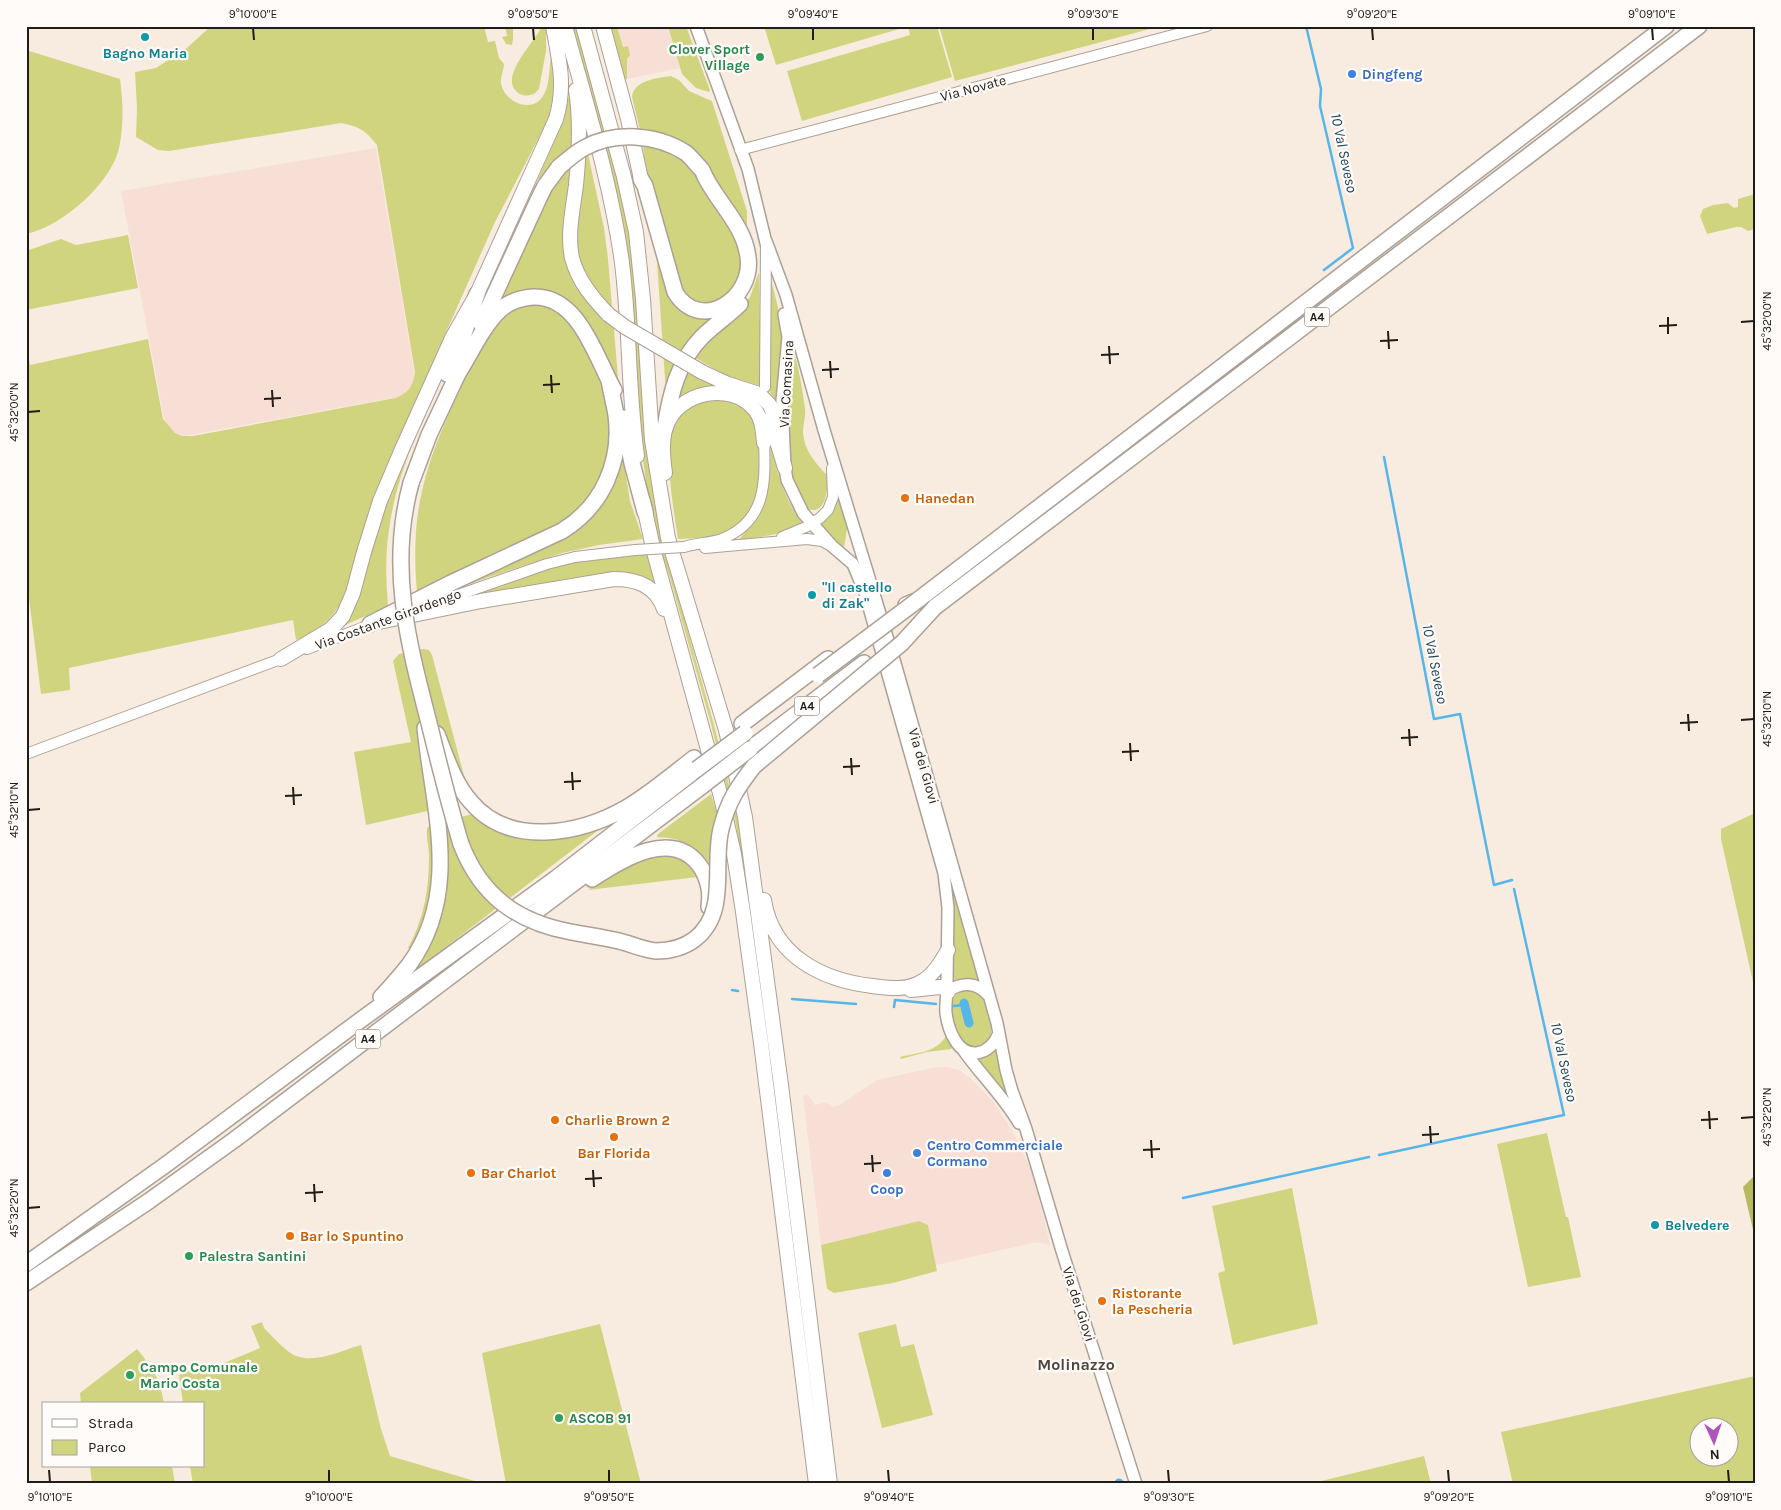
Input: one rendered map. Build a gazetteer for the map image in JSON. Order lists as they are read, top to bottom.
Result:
{
  "streets": {
    "highway": ["A4"],
    "main road": ["Via Comasina", "Via dei Giovi"],
    "street": ["Via Novate", "Via Costante Girardengo"]
  },
  "crossings": [
    ["Via Novate", "Via Comasina"],
    ["Via Comasina", "Via Costante Girardengo"],
    ["Via Comasina", "Via dei Giovi"],
    ["Via Costante Girardengo", "Via dei Giovi"]
  ],
  "districts": ["Molinazzo"],
  "water": ["10 Val Seveso"],
  "places": [
    "Bagno Maria",
    "Clover Sport Village",
    "Dingfeng",
    "Hanedan",
    "\"Il castello di Zak\"",
    "Charlie Brown 2",
    "Bar Florida",
    "Centro Commerciale Cormano",
    "Bar Charlot",
    "Coop",
    "Belvedere",
    "Bar lo Spuntino",
    "Palestra Santini",
    "Ristorante la Pescheria",
    "Campo Comunale Mario Costa",
    "ASCOB 91"
  ],
  "legend": ["Strada", "Parco"],
  "north": "bottom",
  "coordinates": [
    "9°10'00\"E",
    "9°09'50\"E",
    "9°09'40\"E",
    "9°09'30\"E",
    "9°09'20\"E",
    "9°09'10\"E",
    "45°32'00\"N",
    "45°32'10\"N",
    "45°32'20\"N",
    "9°10'10\"E"
  ]
}
